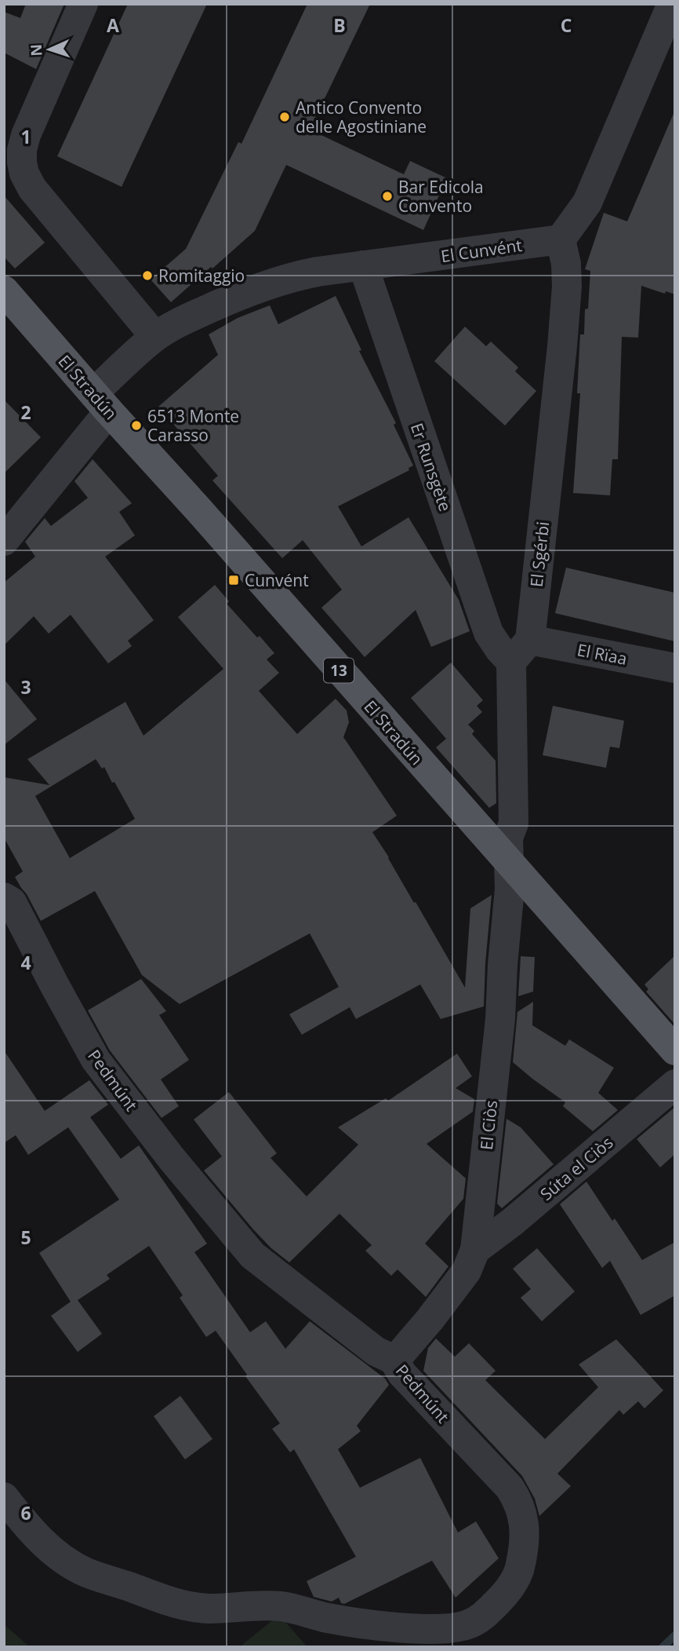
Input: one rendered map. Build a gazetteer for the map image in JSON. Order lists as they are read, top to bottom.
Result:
{
  "streets": {
    "main road": ["El Stradún", "13"],
    "street": [
      "El Cunvént",
      "Er Runsgète",
      "El Sgérbi",
      "El Rïaa",
      "Pedmúnt",
      "El Ciòs",
      "Súta el Ciòs"
    ]
  },
  "crossings": [
    ["El Cunvént", "El Stradún"],
    ["El Cunvént", "Er Runsgète"],
    ["El Cunvént", "El Sgérbi"],
    ["El Stradún", "El Ciòs"],
    ["El Sgérbi", "El Rïaa"],
    ["Pedmúnt", "El Ciòs"],
    ["El Ciòs", "Súta el Ciòs"]
  ],
  "places": {
    "other": [
      "Antico Convento delle Agostiniane",
      "Bar Edicola Convento",
      "Romitaggio",
      "6513 Monte Carasso"
    ],
    "transit": ["Cunvént"]
  },
  "north": "left",
  "grid": {
    "columns": ["A", "B", "C"],
    "rows": [
      "1",
      "2",
      "3",
      "4",
      "5",
      "6"
    ]
  }
}
